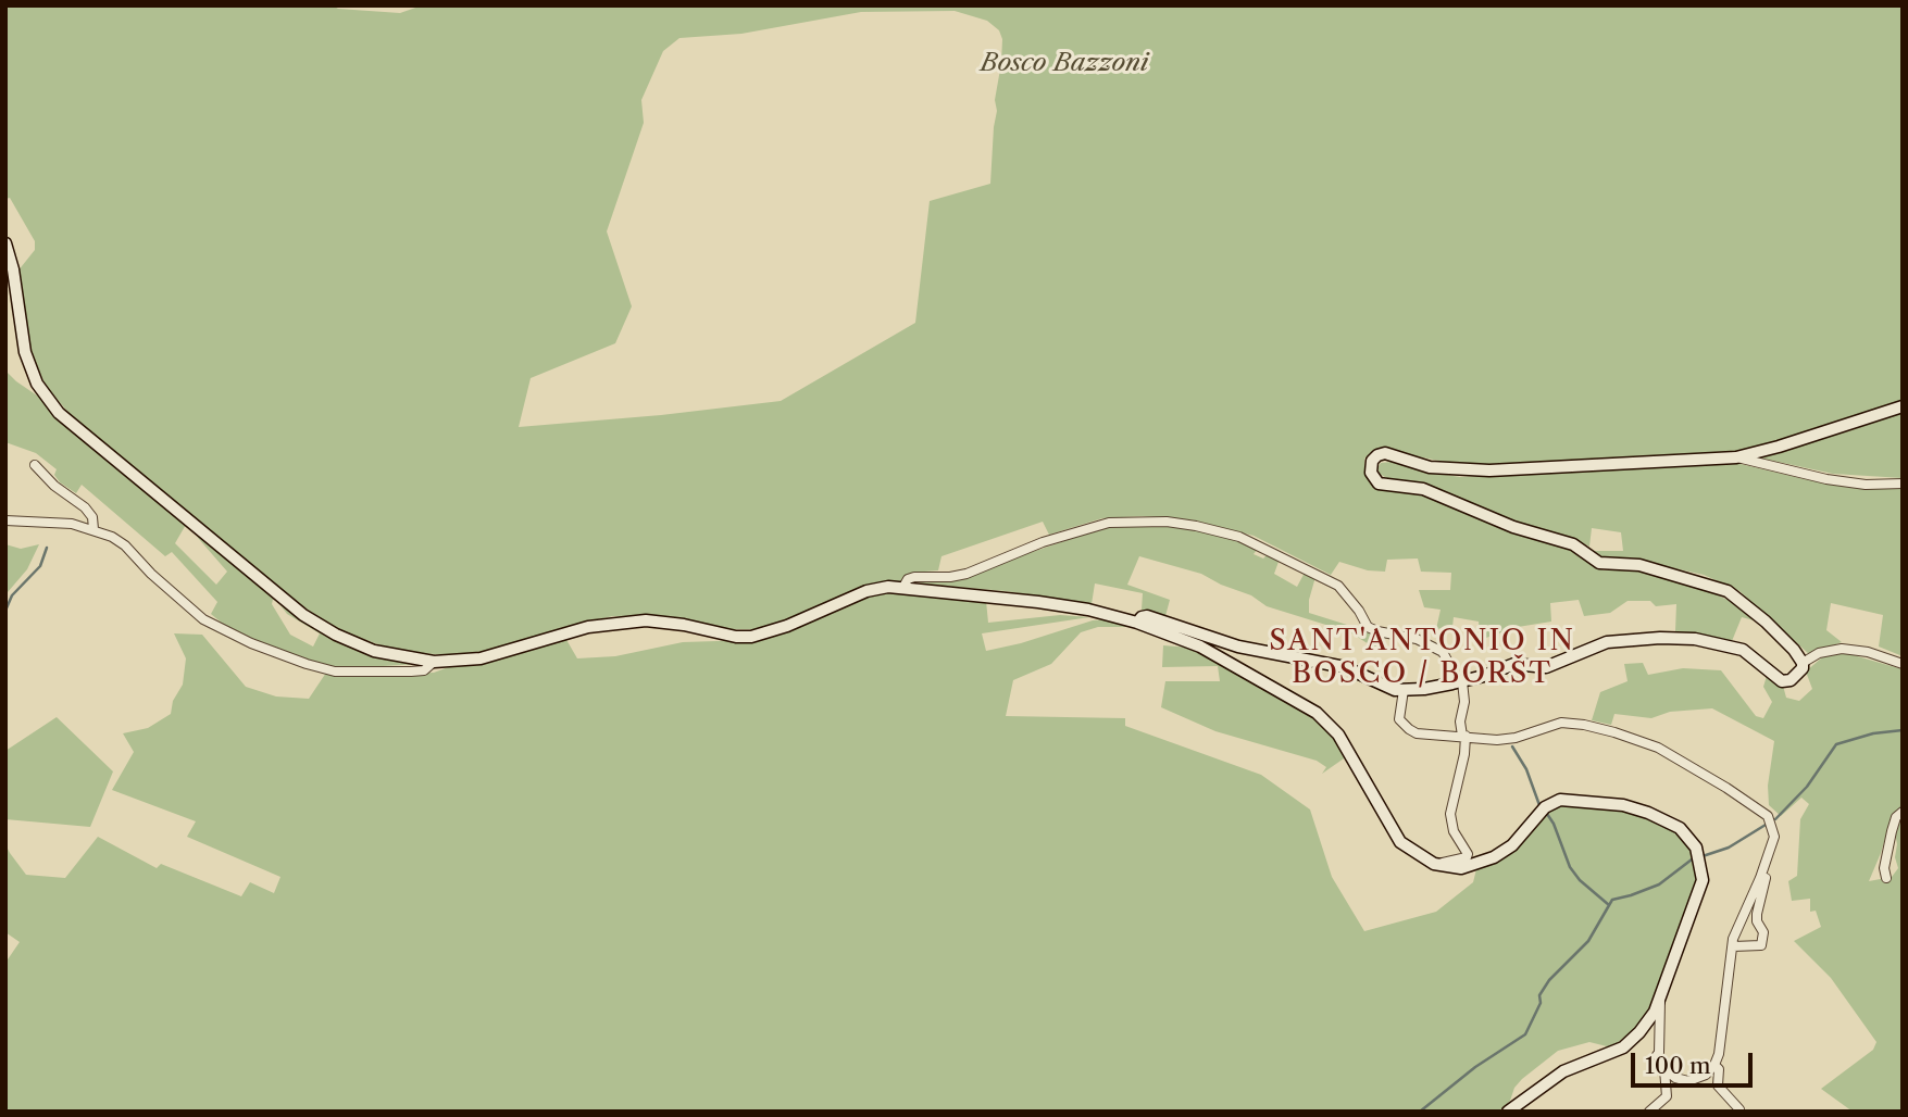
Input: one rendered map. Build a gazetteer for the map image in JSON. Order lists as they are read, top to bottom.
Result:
{
  "districts": ["SANT'ANTONIO IN BOSCO / BORŠT"],
  "parks": ["Bosco Bazzoni"],
  "scale_bar": "100 m"
}
